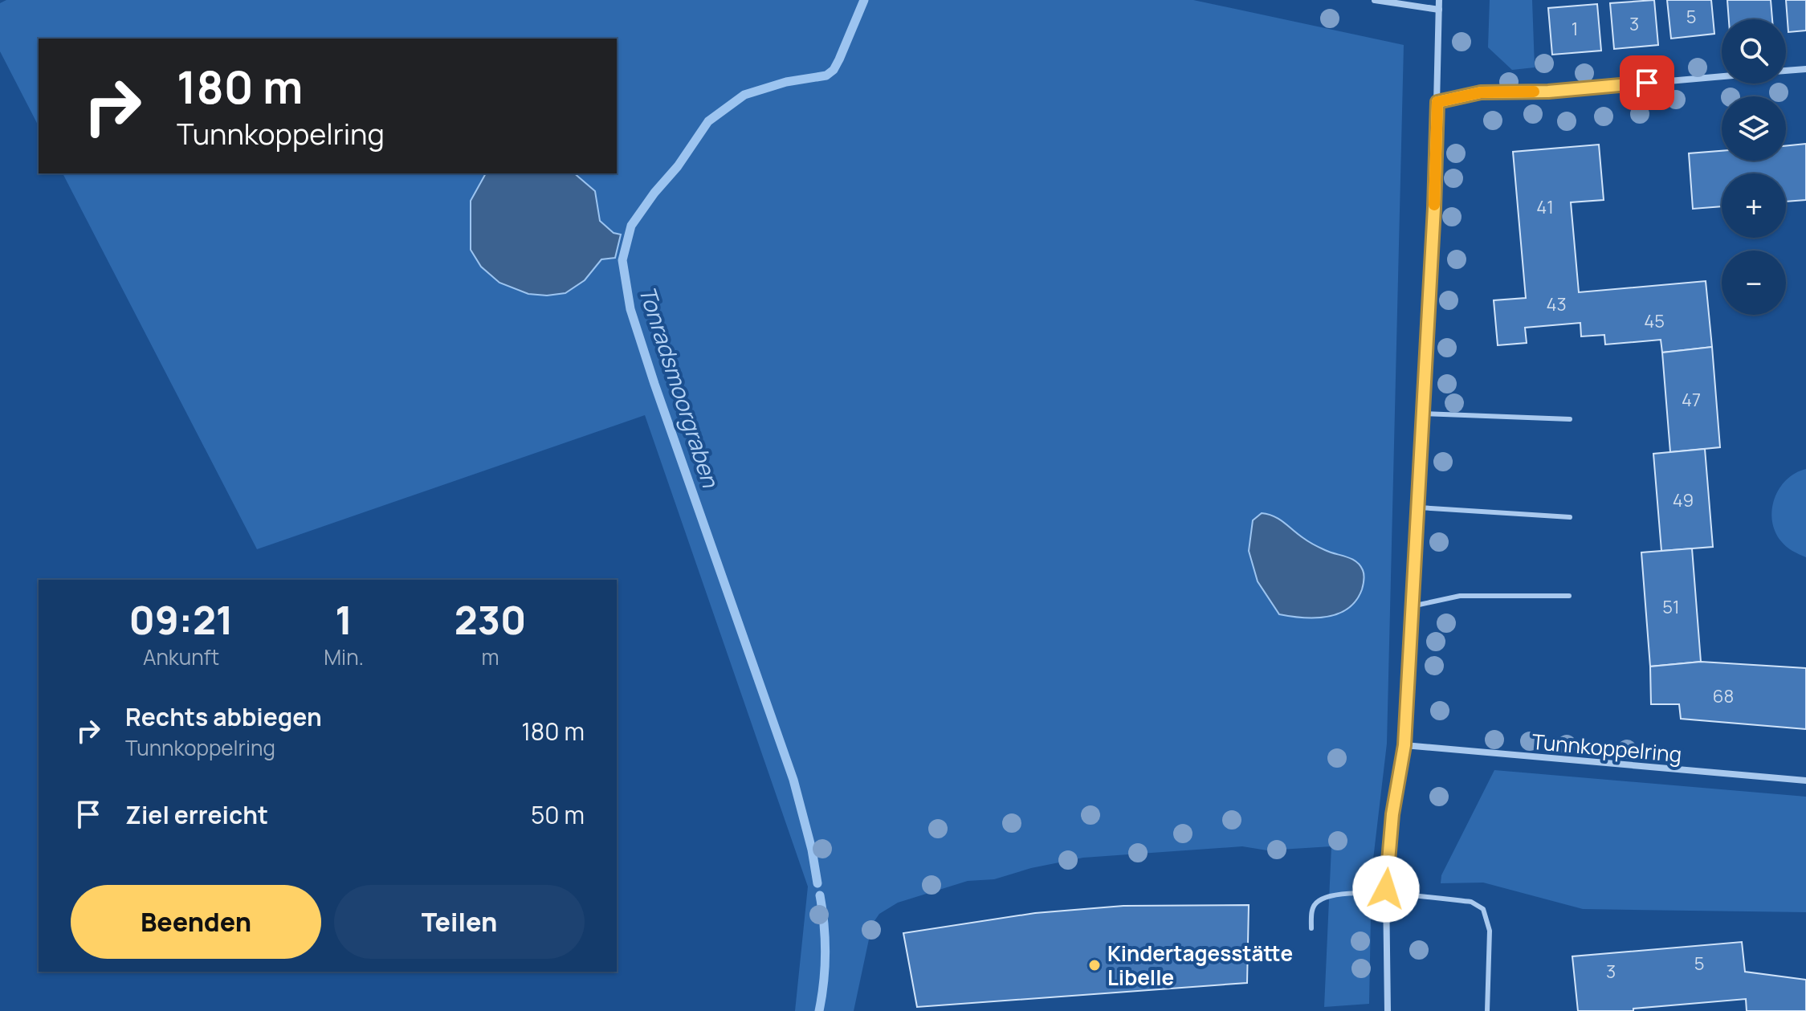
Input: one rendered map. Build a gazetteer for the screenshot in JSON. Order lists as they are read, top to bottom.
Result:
{
  "streets": {
    "street": ["Tunnkoppelring"]
  },
  "water": ["Tonradsmoorgraben"],
  "places": ["Kindertagesstätte Libelle"],
  "house_numbers": [
    "5",
    "3",
    "1",
    "41",
    "43",
    "45",
    "47",
    "49",
    "51",
    "68",
    "5",
    "3"
  ],
  "page": {
    "map_buttons": ["+", "−"],
    "turn": ["180 m", "Tunnkoppelring"],
    "eta": [
      "09:21",
      "Ankunft",
      "1",
      "Min.",
      "230",
      "m"
    ],
    "list": [
      {
        "name": "Rechts abbiegen",
        "note": "Tunnkoppelring",
        "value": "180 m"
      },
      {
        "name": "Ziel erreicht",
        "value": "50 m"
      }
    ],
    "buttons": ["Beenden", "Teilen"]
  }
}
